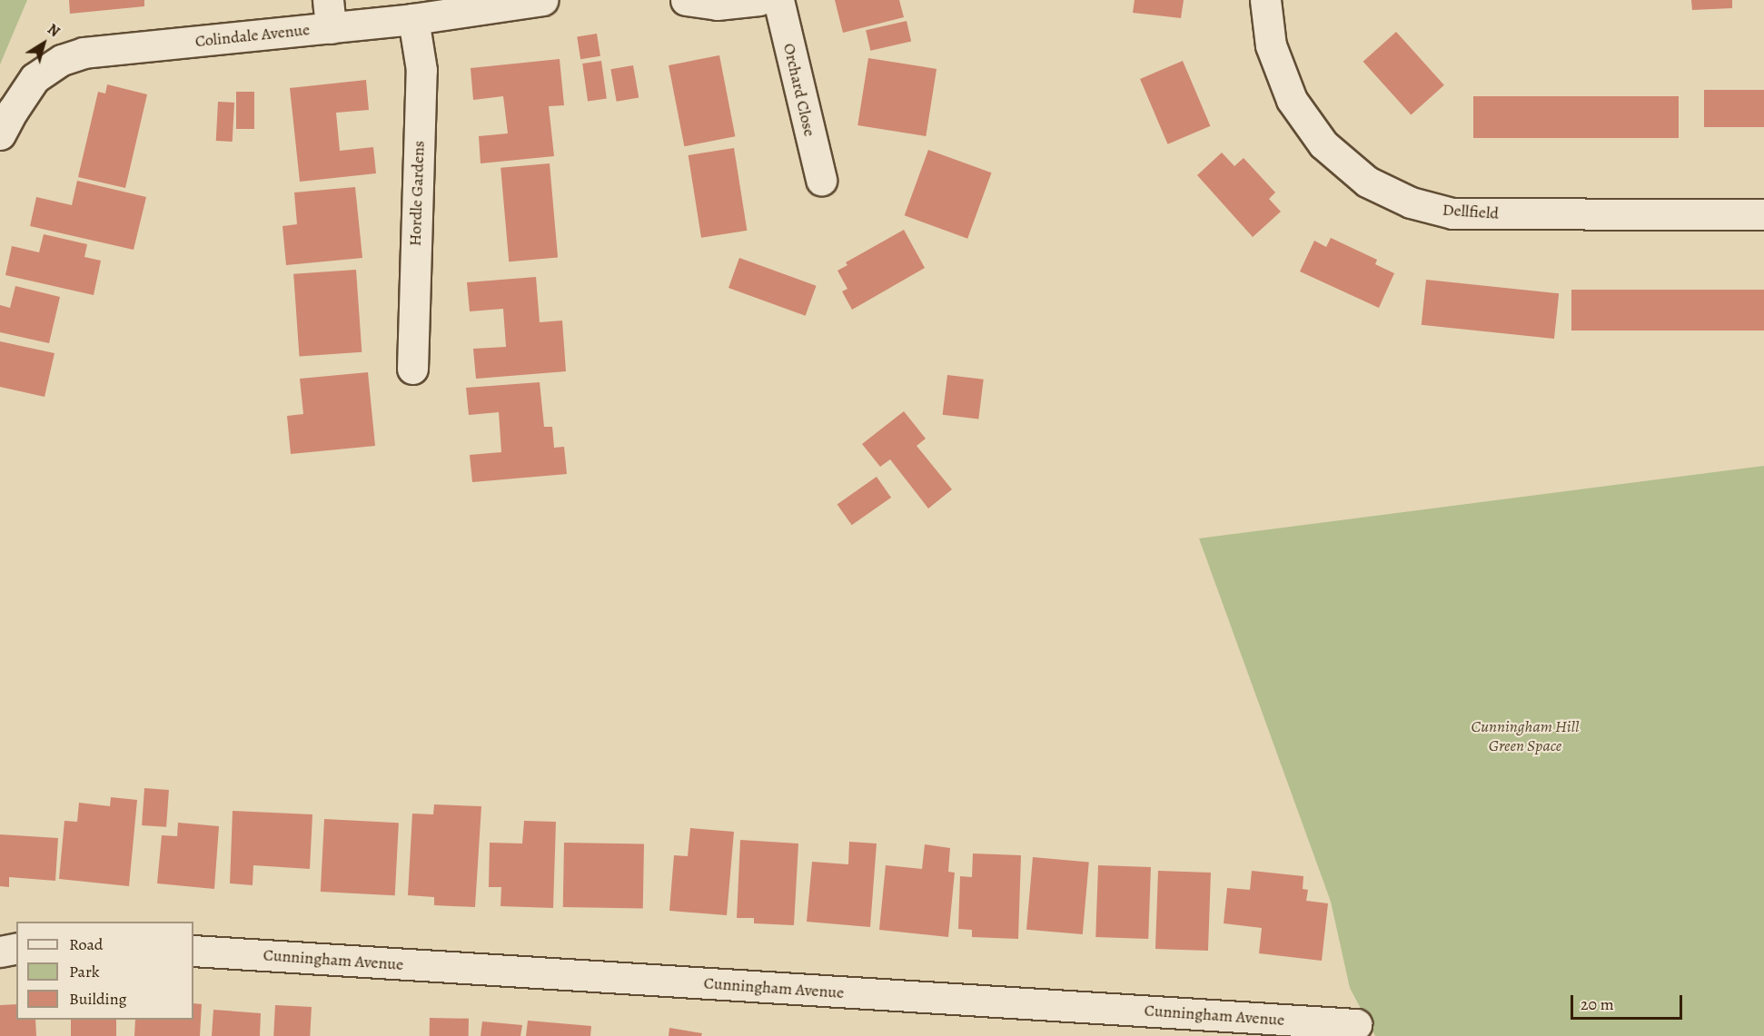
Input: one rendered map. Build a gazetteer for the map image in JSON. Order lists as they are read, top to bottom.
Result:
{
  "streets": {
    "street": [
      "Colindale Avenue",
      "Orchard Close",
      "Hordle Gardens",
      "Dellfield",
      "Cunningham Avenue"
    ]
  },
  "crossings": [
    ["Colindale Avenue", "Hordle Gardens"]
  ],
  "parks": ["Cunningham Hill Green Space"],
  "legend": ["Road", "Park", "Building"],
  "scale_bar": "20 m",
  "north": "top right"
}
